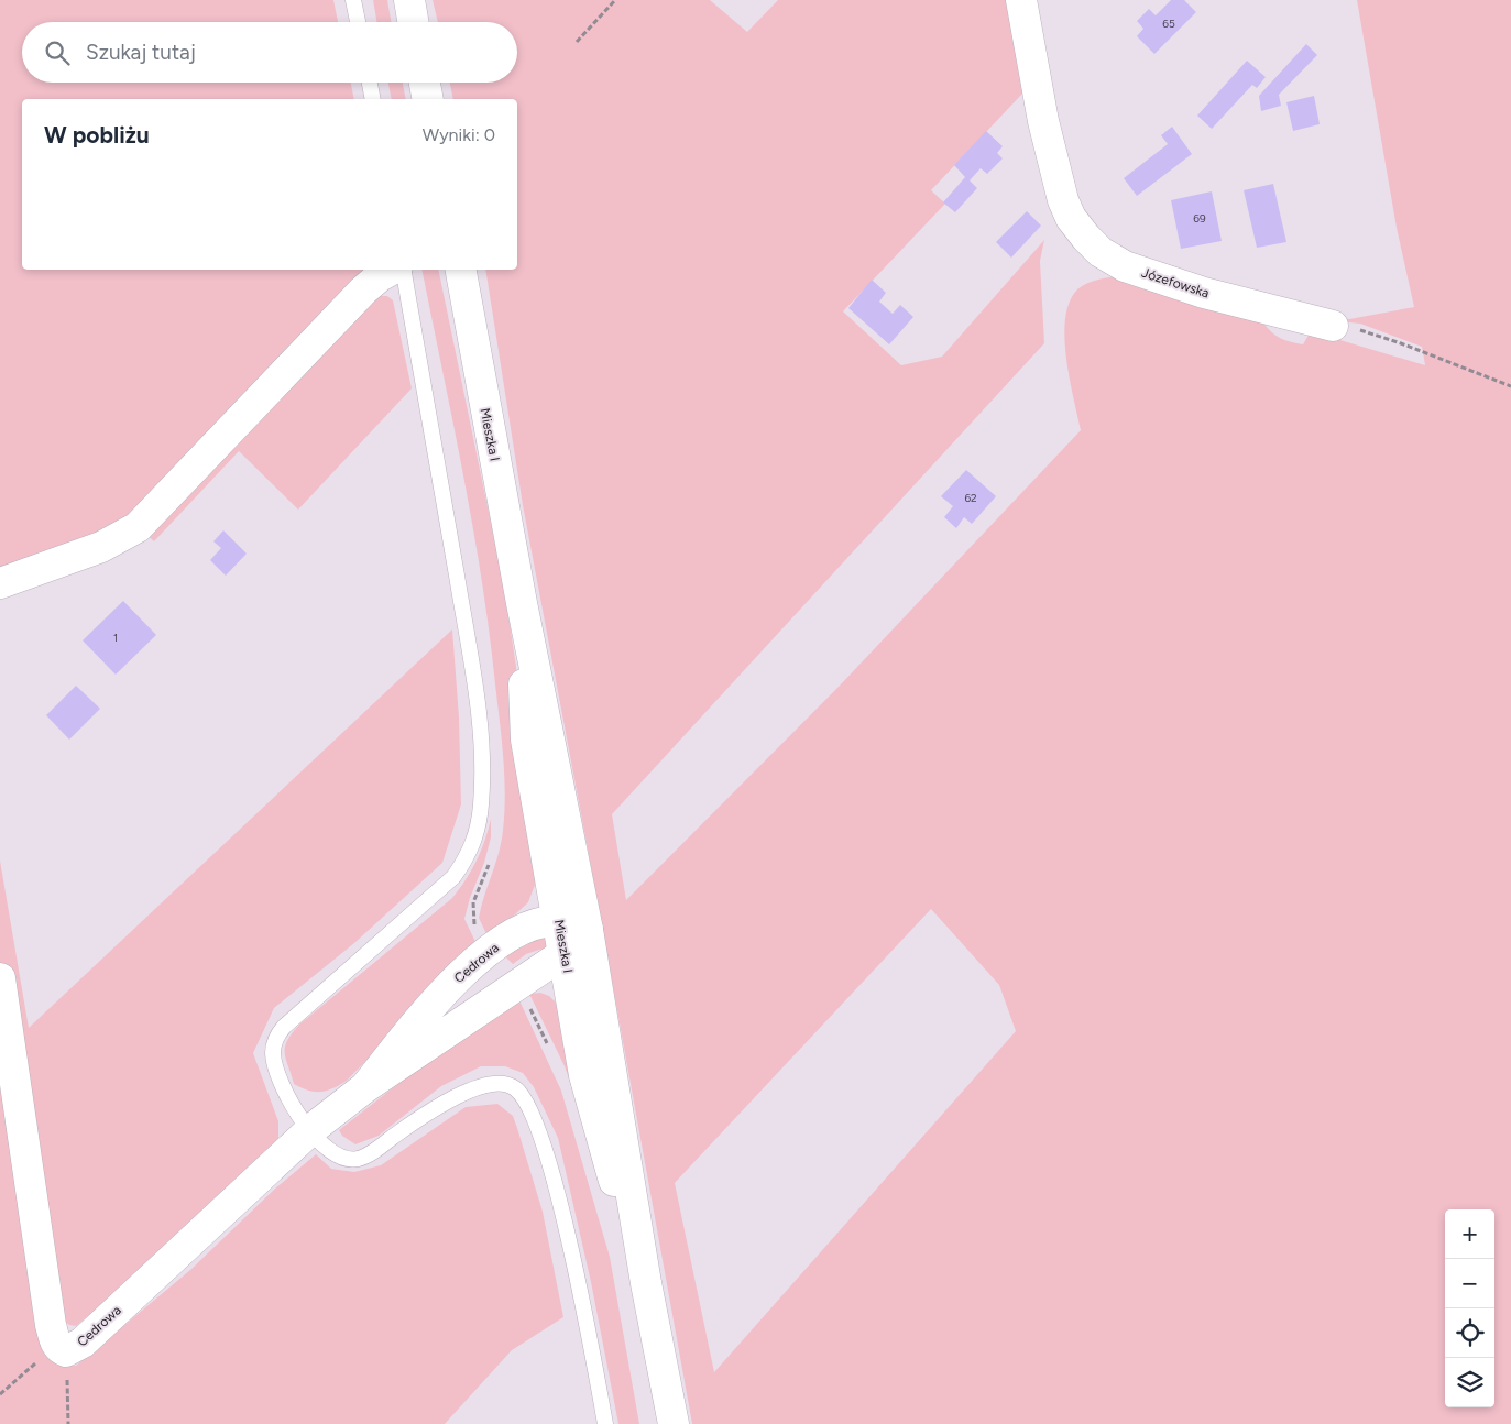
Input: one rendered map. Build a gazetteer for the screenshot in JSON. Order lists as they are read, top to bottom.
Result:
{
  "streets": {
    "street": ["Józefowska", "Mieszka I", "Cedrowa"]
  },
  "crossings": [
    ["Mieszka I", "Cedrowa"]
  ],
  "house_numbers": [
    "65",
    "69",
    "62",
    "1"
  ],
  "page": {
    "search": "Szukaj tutaj",
    "heading": ["W pobliżu", "Wyniki: 0"],
    "map_buttons": ["+", "−"]
  }
}
